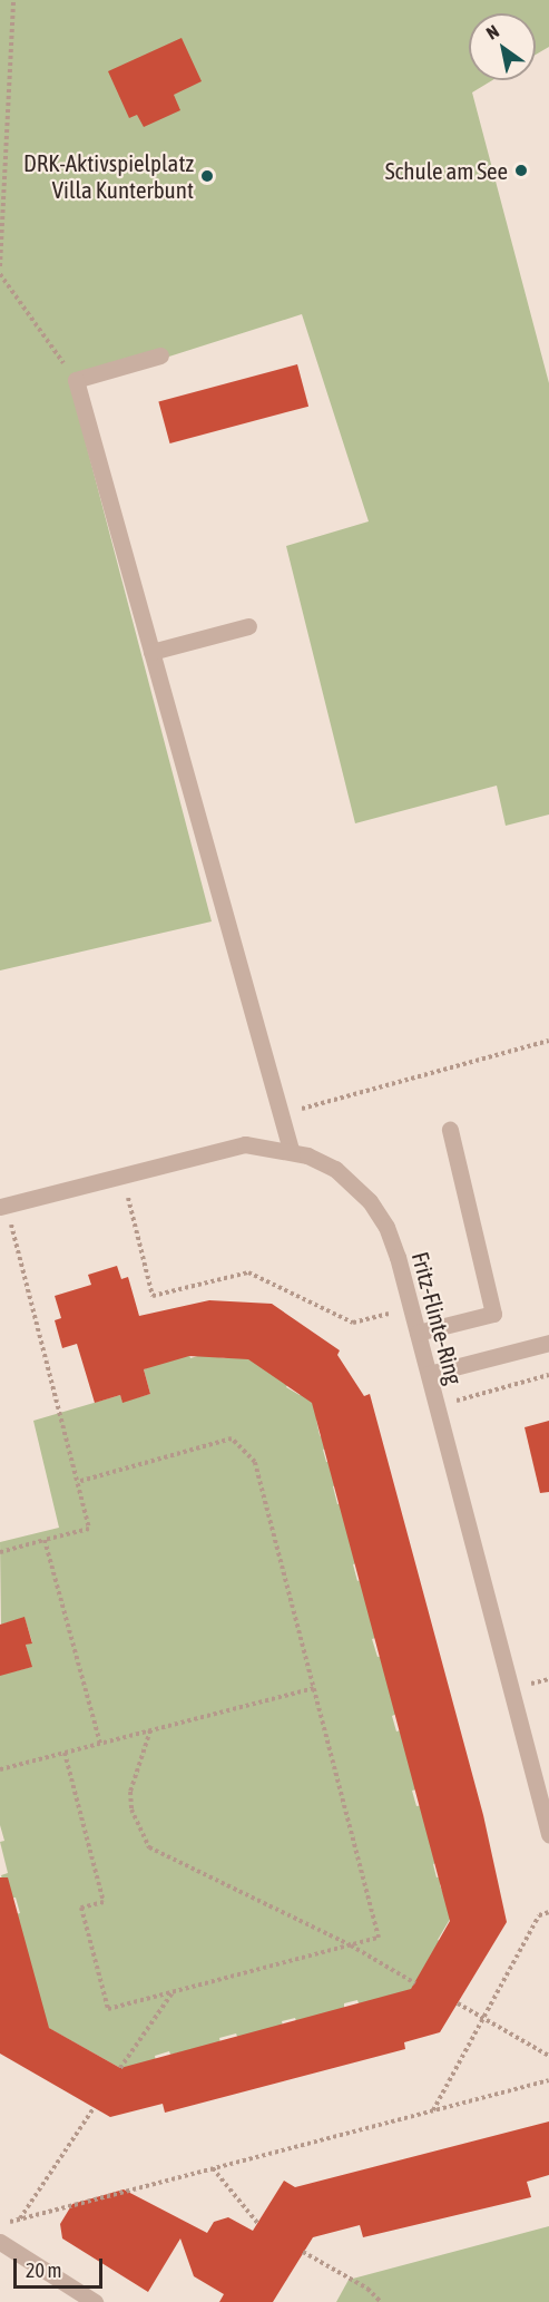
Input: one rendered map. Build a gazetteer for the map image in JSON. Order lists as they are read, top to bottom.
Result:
{
  "streets": {
    "street": ["Fritz-Flinte-Ring"]
  },
  "places": ["Schule am See", "DRK-Aktivspielplatz Villa Kunterbunt"],
  "scale_bar": "20 m",
  "north": "top left"
}
